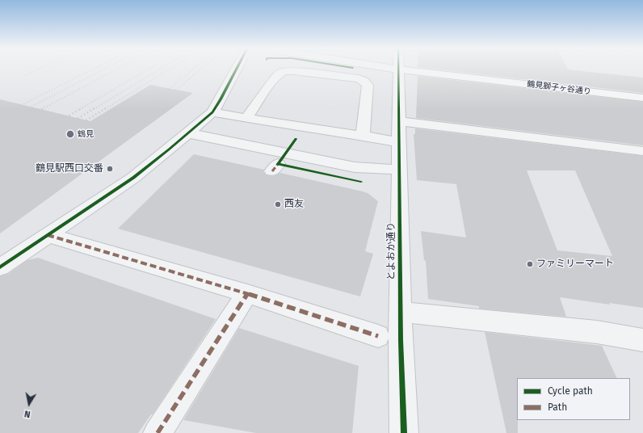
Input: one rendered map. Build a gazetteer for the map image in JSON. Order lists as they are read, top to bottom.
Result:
{
  "streets": {
    "main road": ["鶴見獅子ヶ谷通り"],
    "street": ["とよおか通り"]
  },
  "crossings": [
    ["鶴見獅子ヶ谷通り", "とよおか通り"]
  ],
  "places": [
    "鶴見",
    "鶴見駅西口交番",
    "西友",
    "ファミリーマート"
  ],
  "legend": ["Cycle path", "Path"],
  "north": "bottom"
}
